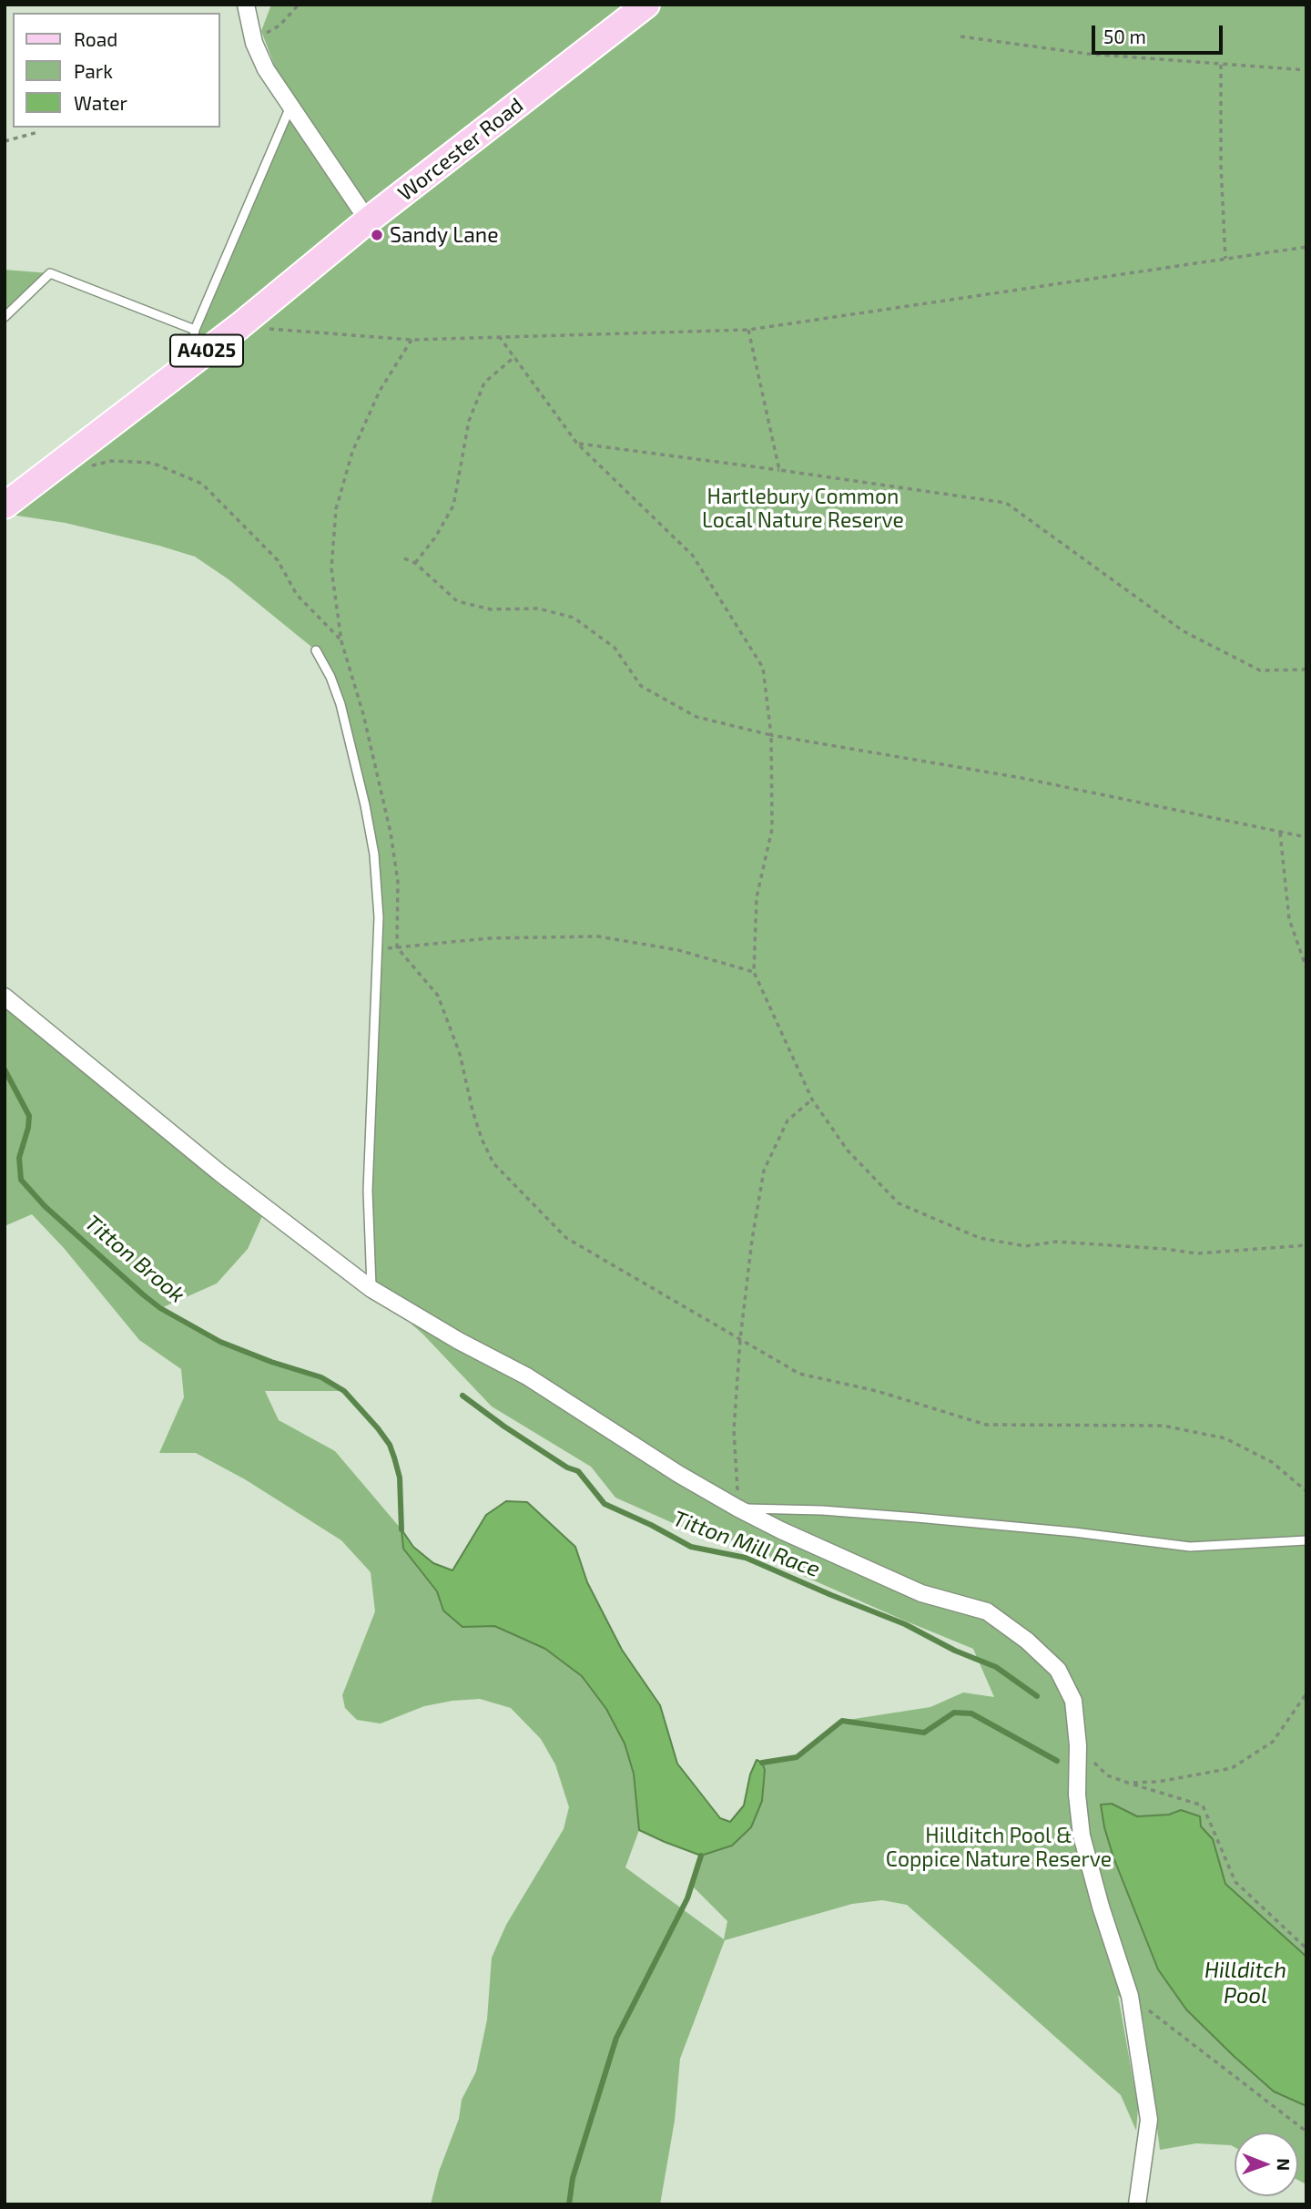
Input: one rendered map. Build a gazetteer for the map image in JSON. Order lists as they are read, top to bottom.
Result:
{
  "streets": {
    "main road": ["Worcester Road", "A4025"]
  },
  "water": ["Titton Brook", "Titton Mill Race", "Hillditch Pool"],
  "parks": ["Hartlebury Common Local Nature Reserve", "Hillditch Pool & Coppice Nature Reserve"],
  "places": ["Sandy Lane"],
  "legend": ["Road", "Park", "Water"],
  "scale_bar": "50 m",
  "north": "right"
}
